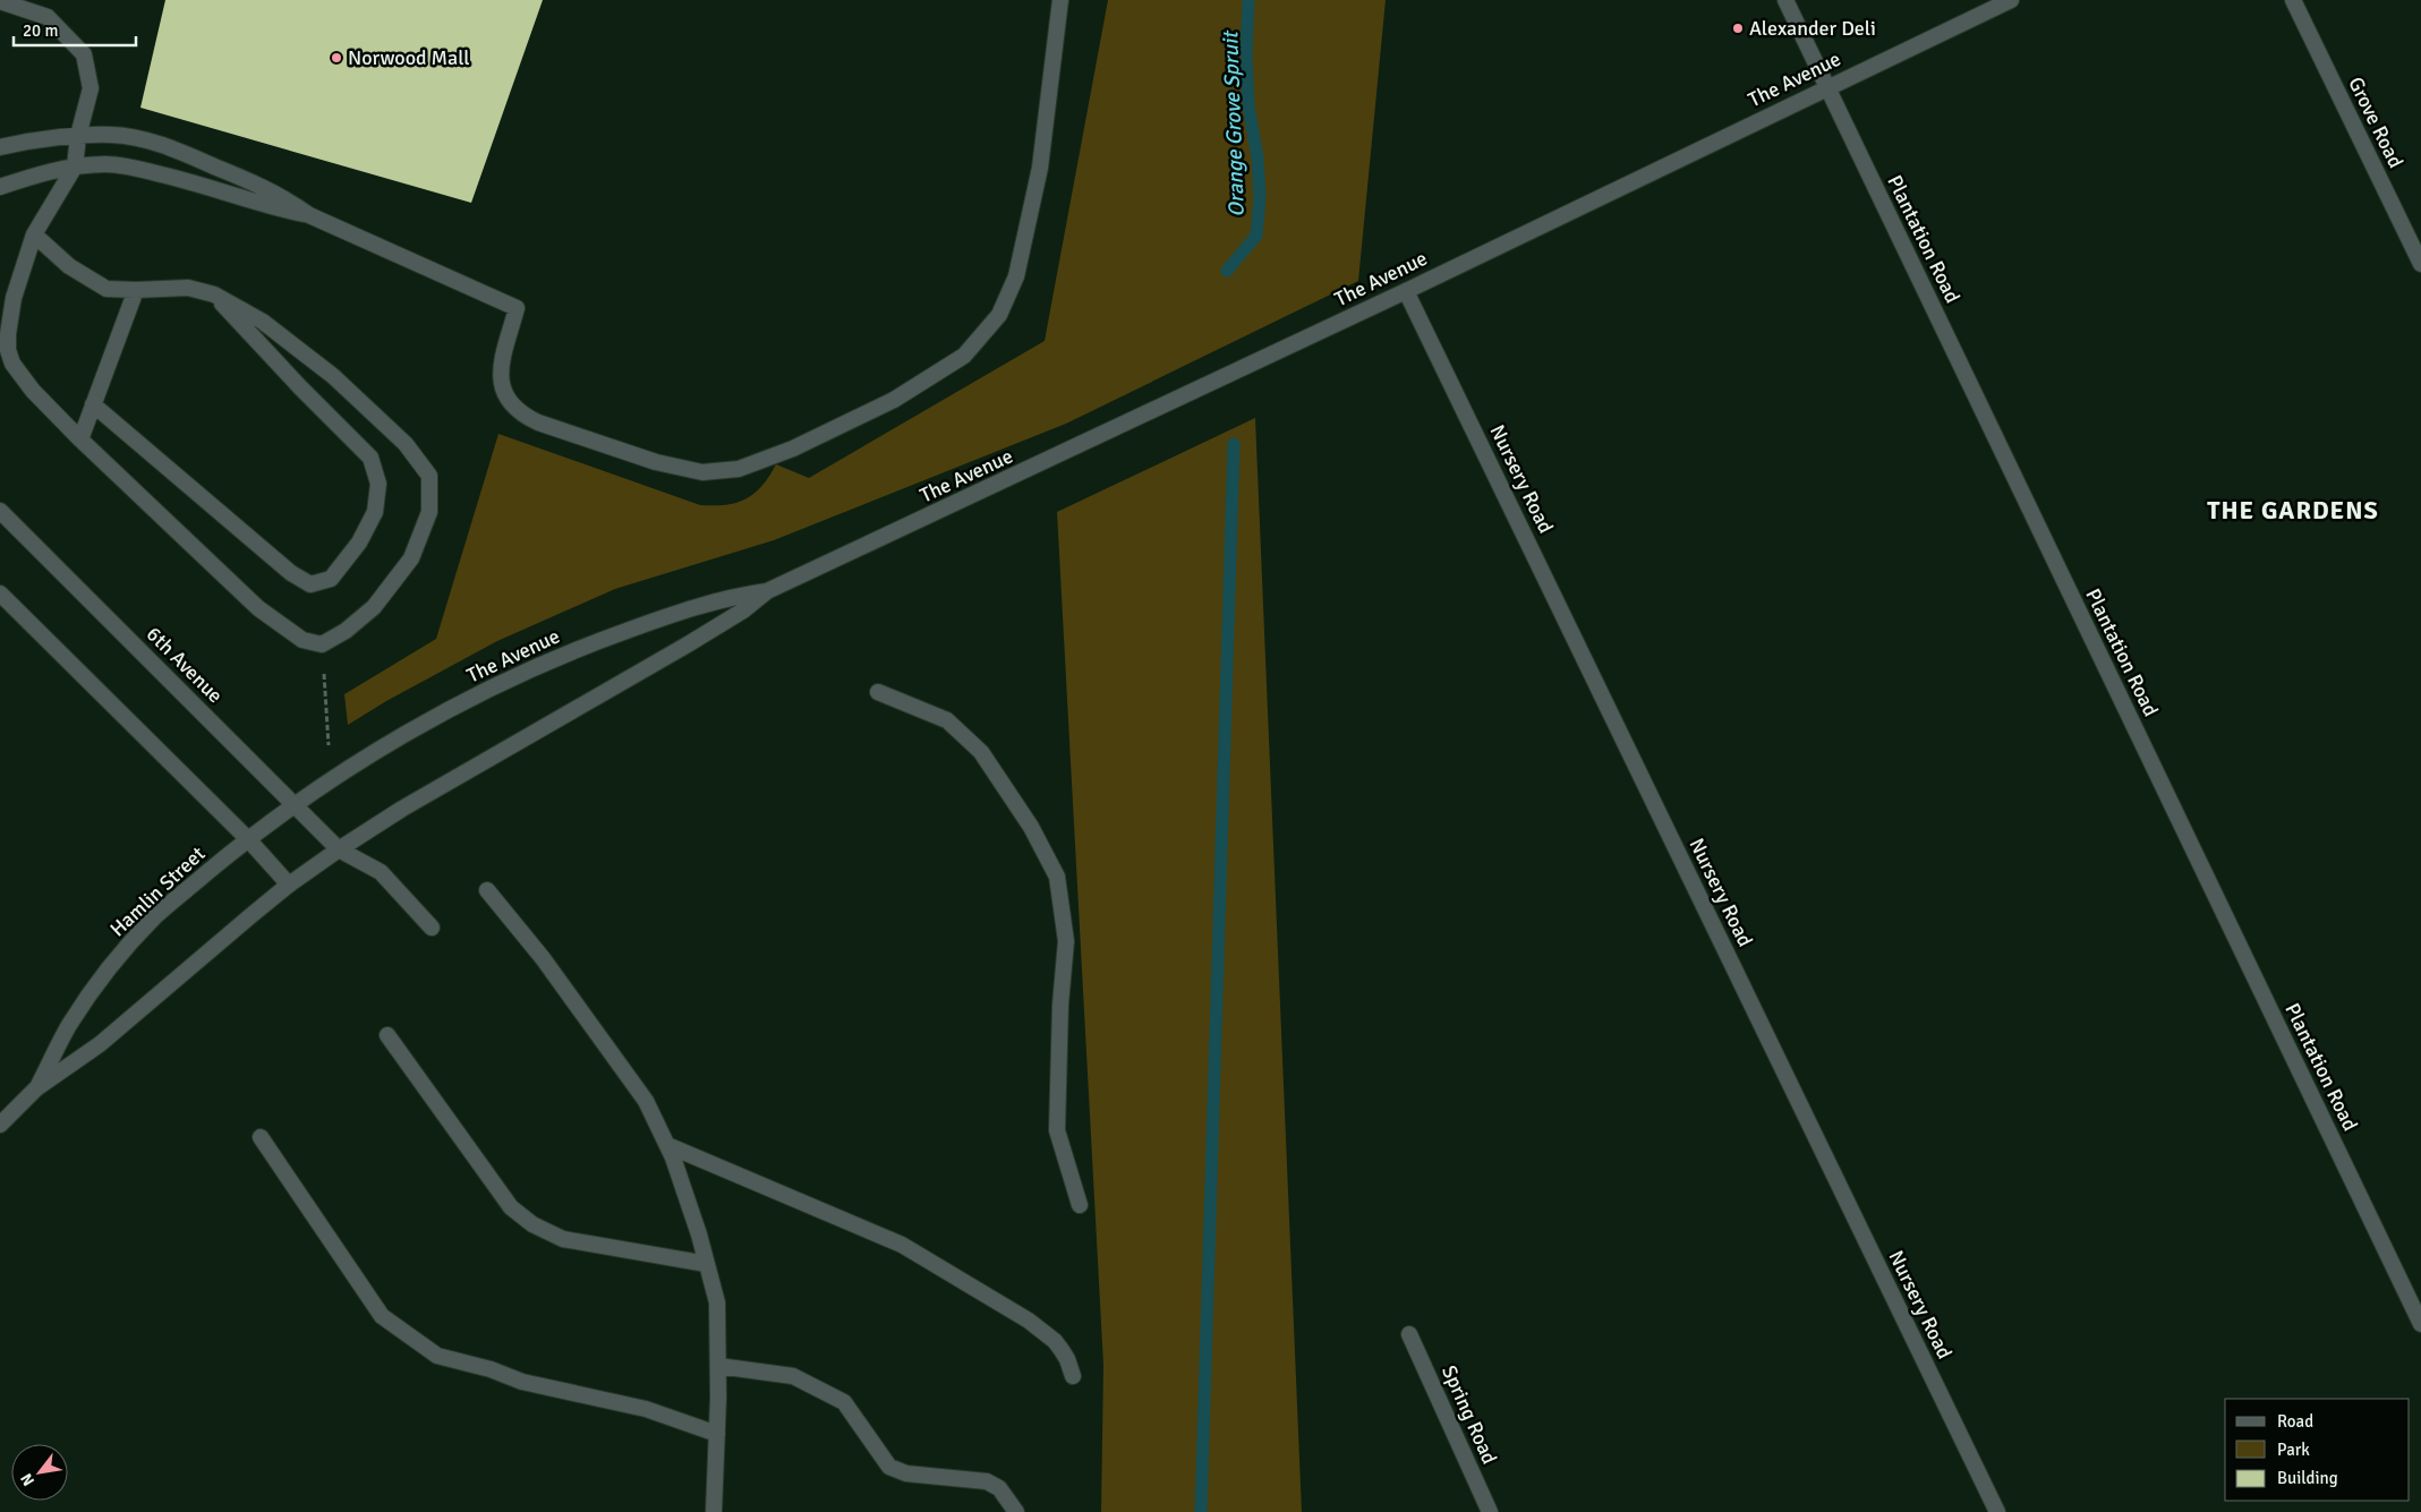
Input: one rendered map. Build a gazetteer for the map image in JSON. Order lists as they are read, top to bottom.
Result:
{
  "streets": {
    "street": [
      "The Avenue",
      "Grove Road",
      "Plantation Road",
      "Nursery Road",
      "6th Avenue",
      "Hamlin Street",
      "Spring Road"
    ]
  },
  "crossings": [
    ["The Avenue", "Plantation Road"],
    ["The Avenue", "Nursery Road"],
    ["The Avenue", "6th Avenue"],
    ["The Avenue", "Hamlin Street"],
    ["6th Avenue", "Hamlin Street"]
  ],
  "districts": ["THE GARDENS"],
  "water": ["Orange Grove Spruit"],
  "places": ["Alexander Deli", "Norwood Mall"],
  "legend": ["Road", "Park", "Building"],
  "scale_bar": "20 m",
  "north": "bottom left"
}
